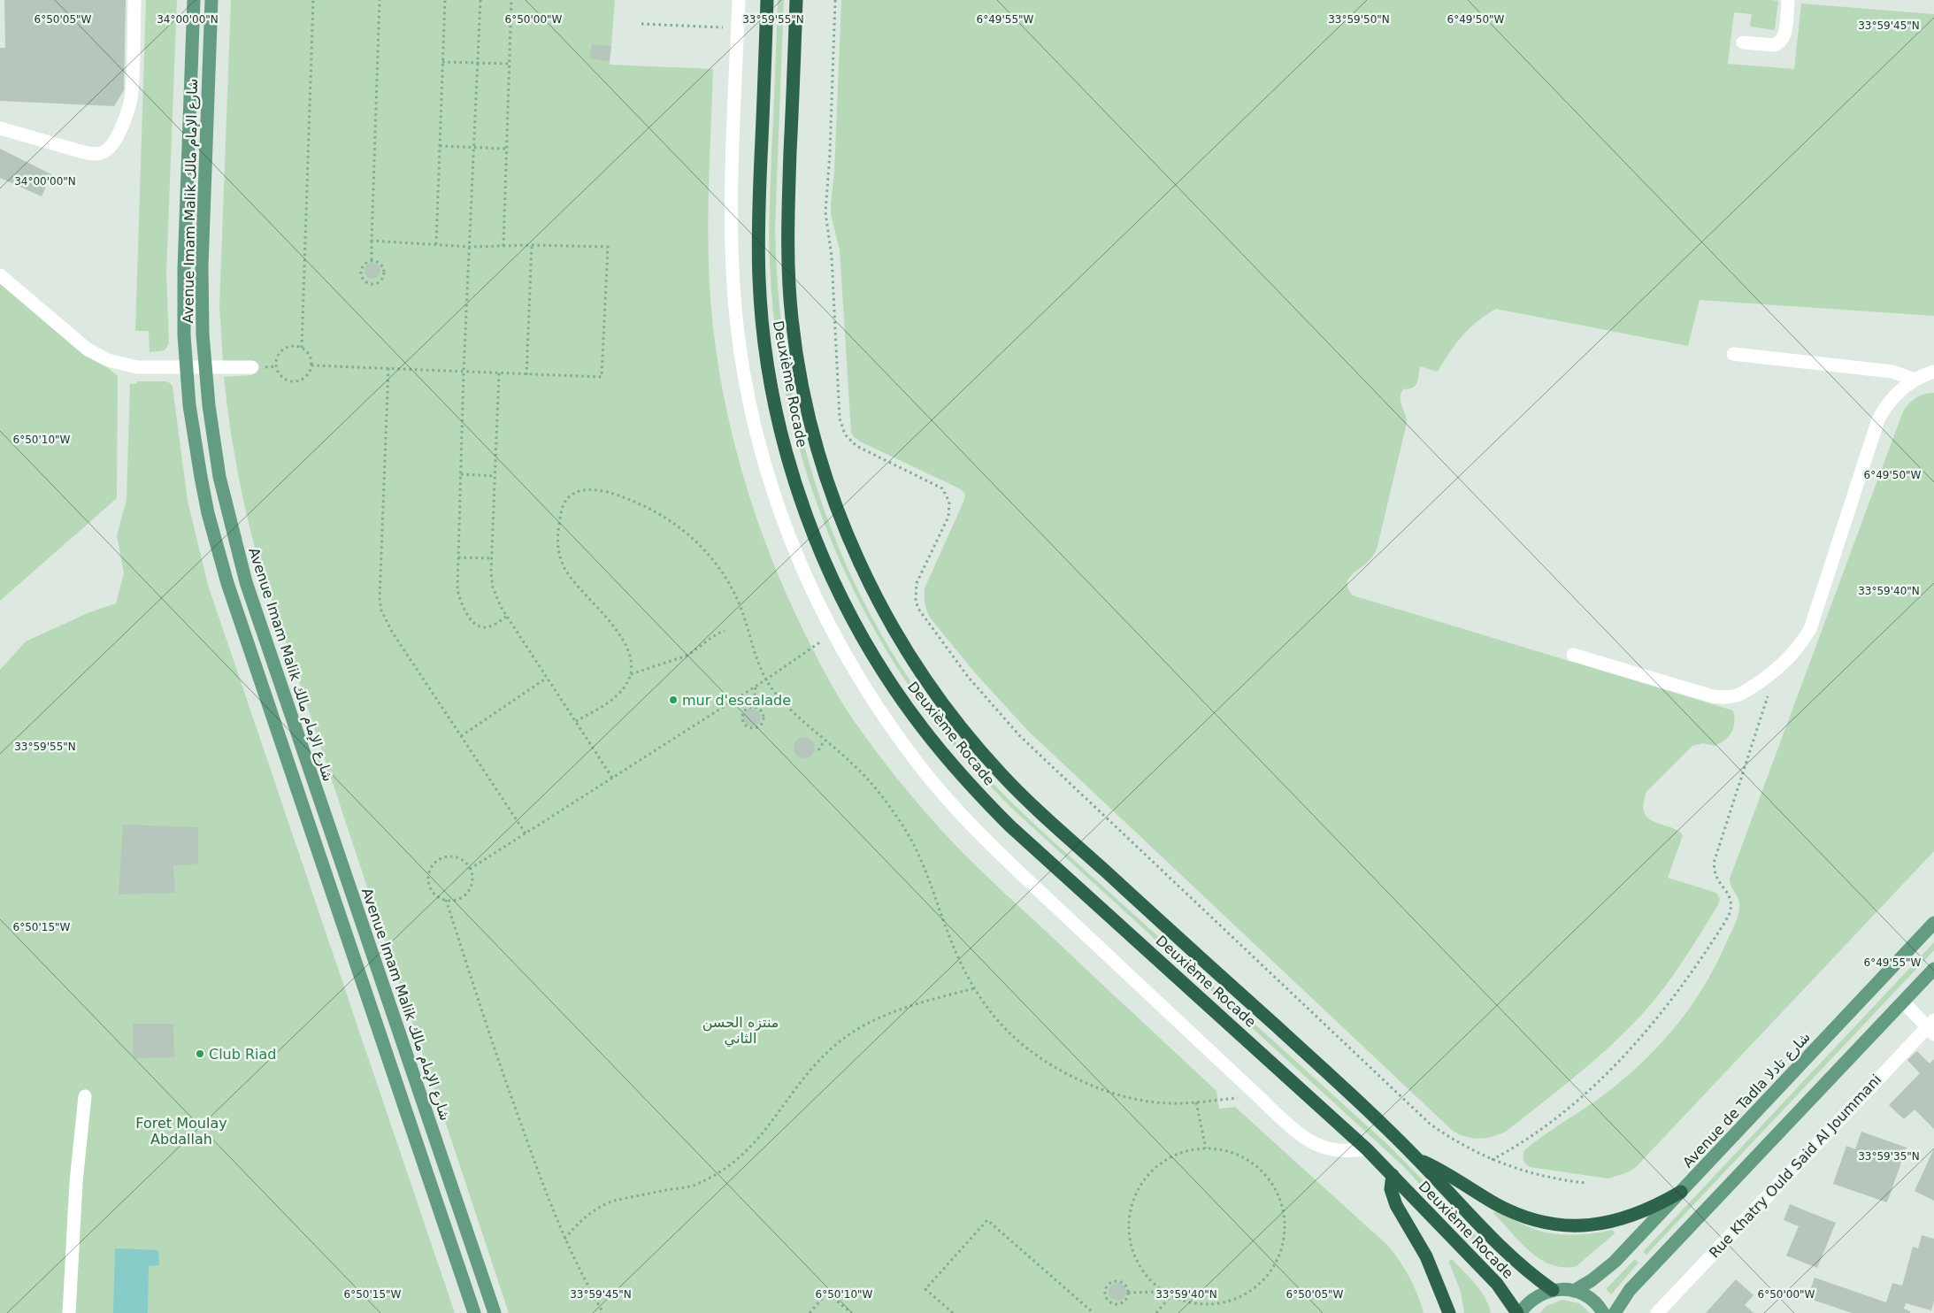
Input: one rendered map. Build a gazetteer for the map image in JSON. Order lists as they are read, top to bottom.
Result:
{
  "streets": {
    "highway": ["Deuxième Rocade"],
    "main road": ["Avenue Imam Malik شارع الإمام مالك", "Avenue de Tadla شارع تادلا"],
    "street": ["Rue Khatry Ould Said Al Joummani"]
  },
  "parks": ["منتزه الحسن الثاني", "Foret Moulay Abdallah"],
  "places": ["mur d'escalade", "Club Riad"],
  "coordinates": [
    "34°00'00\"N",
    "33°59'55\"N",
    "33°59'50\"N",
    "6°50'05\"W",
    "6°50'00\"W",
    "6°49'55\"W",
    "6°49'50\"W",
    "33°59'45\"N",
    "6°50'10\"W",
    "33°59'40\"N",
    "6°50'15\"W",
    "33°59'35\"N"
  ]
}
